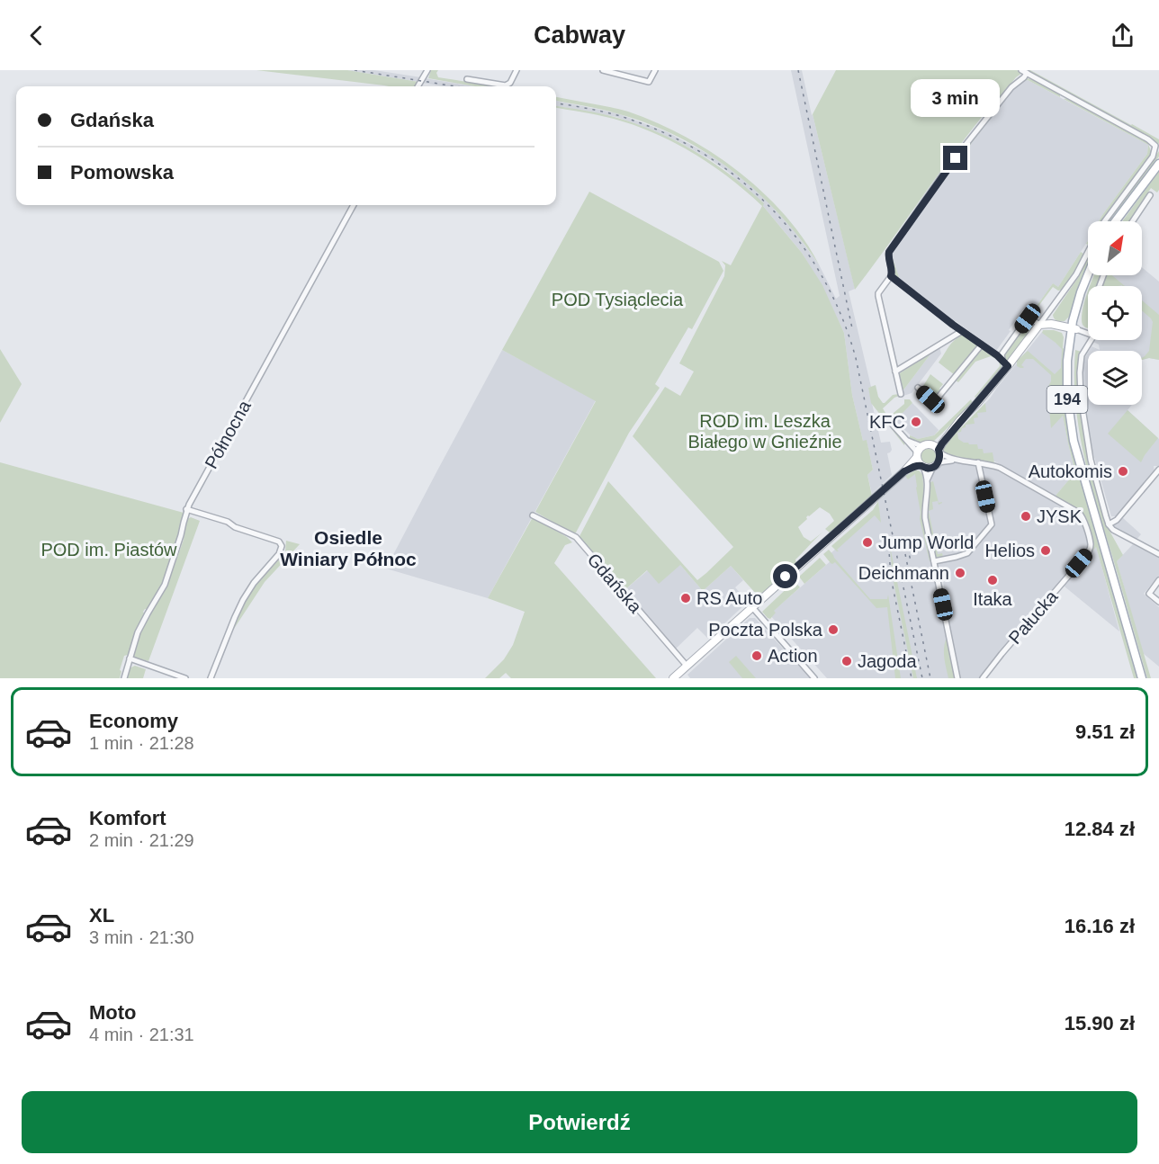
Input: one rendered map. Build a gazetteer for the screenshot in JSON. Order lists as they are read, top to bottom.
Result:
{
  "streets": {
    "main road": ["194"],
    "street": ["Północna", "Gdańska", "Pałucka"]
  },
  "districts": ["Osiedle Winiary Północ"],
  "parks": ["POD Tysiąclecia", "ROD im. Leszka Białego w Gnieźnie", "POD im. Piastów"],
  "places": [
    "KFC",
    "Autokomis",
    "JYSK",
    "Jump World",
    "Helios",
    "Deichmann",
    "Itaka",
    "RS Auto",
    "Poczta Polska",
    "Action",
    "Jagoda"
  ],
  "north": "top right",
  "page": {
    "header": "Cabway",
    "bubble": "3 min",
    "banner": ["Gdańska", "Pomowska"],
    "list": [
      {
        "name": "Economy",
        "note": "1 min · 21:28",
        "value": "9.51 zł"
      },
      {
        "name": "Komfort",
        "note": "2 min · 21:29",
        "value": "12.84 zł"
      },
      {
        "name": "XL",
        "note": "3 min · 21:30",
        "value": "16.16 zł"
      },
      {
        "name": "Moto",
        "note": "4 min · 21:31",
        "value": "15.90 zł"
      }
    ],
    "buttons": "Potwierdź"
  }
}
